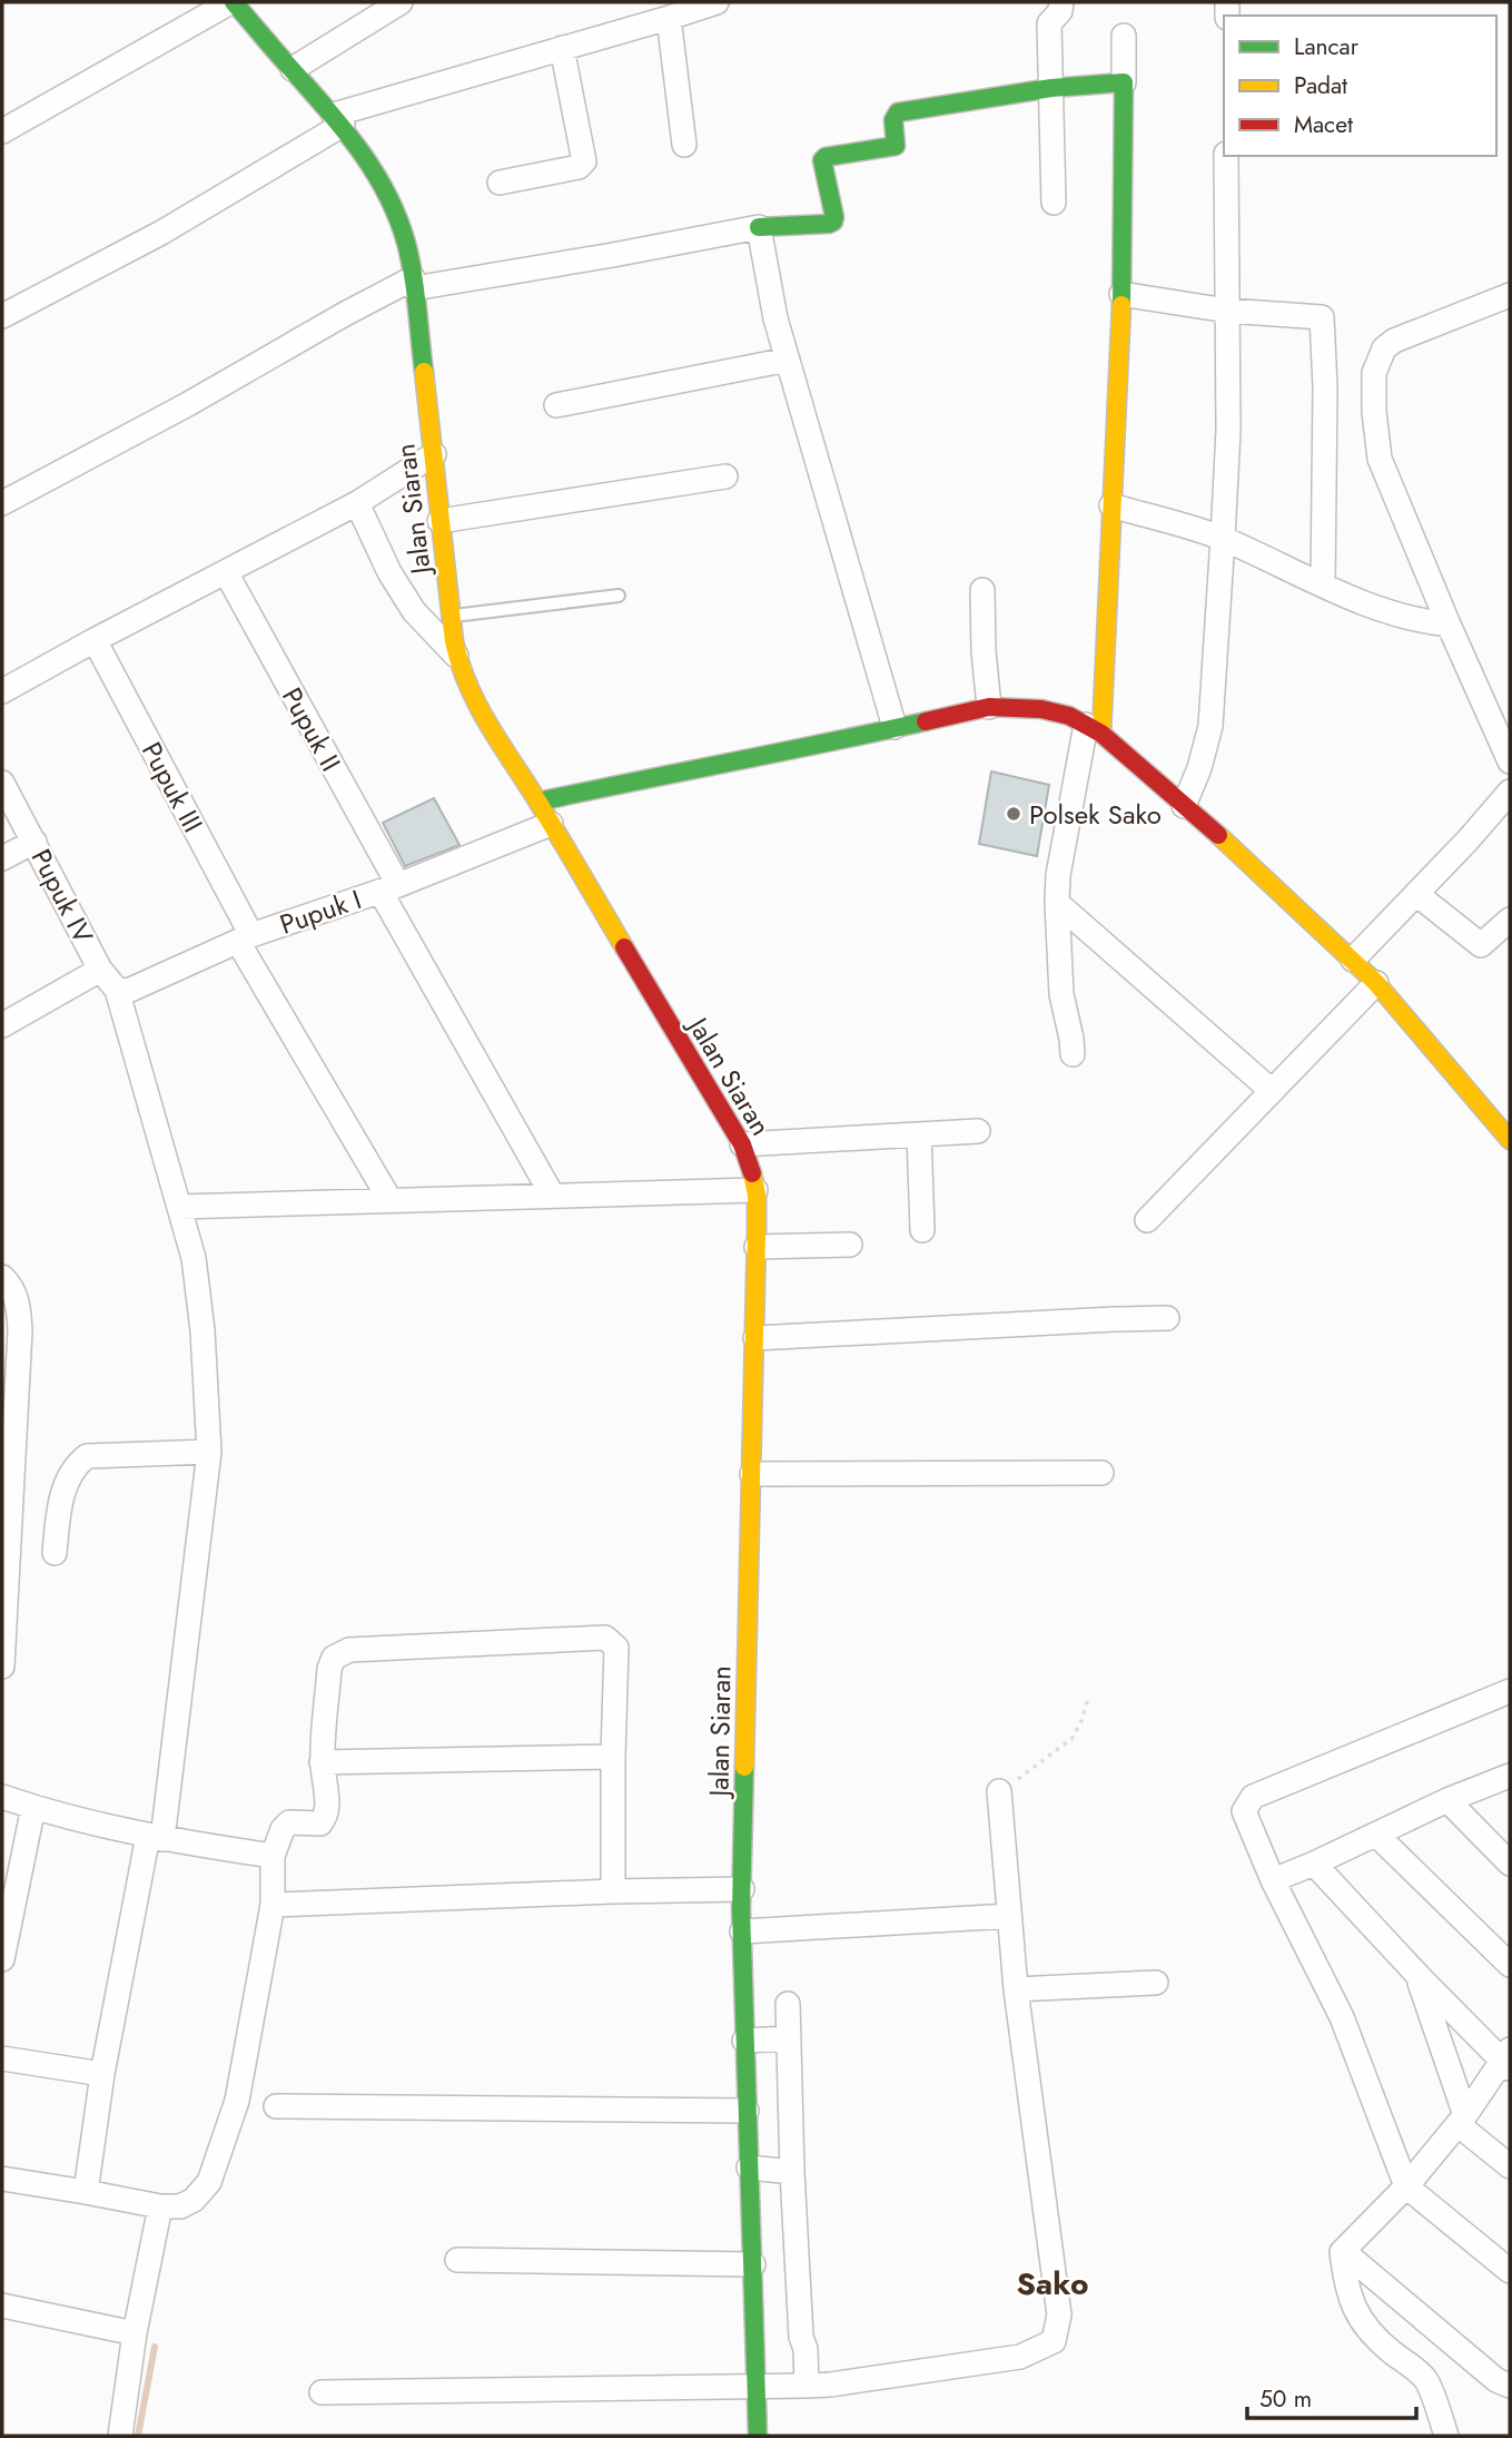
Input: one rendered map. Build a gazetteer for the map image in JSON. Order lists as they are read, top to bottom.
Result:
{
  "streets": {
    "street": [
      "Jalan Siaran",
      "Pupuk II",
      "Pupuk III",
      "Pupuk IV",
      "Pupuk I"
    ]
  },
  "crossings": [
    ["Jalan Siaran", "Pupuk I"],
    ["Pupuk II", "Pupuk I"],
    ["Pupuk III", "Pupuk I"]
  ],
  "districts": ["Sako"],
  "places": ["Polsek Sako"],
  "legend": ["Lancar", "Padat", "Macet"],
  "scale_bar": "50 m"
}
